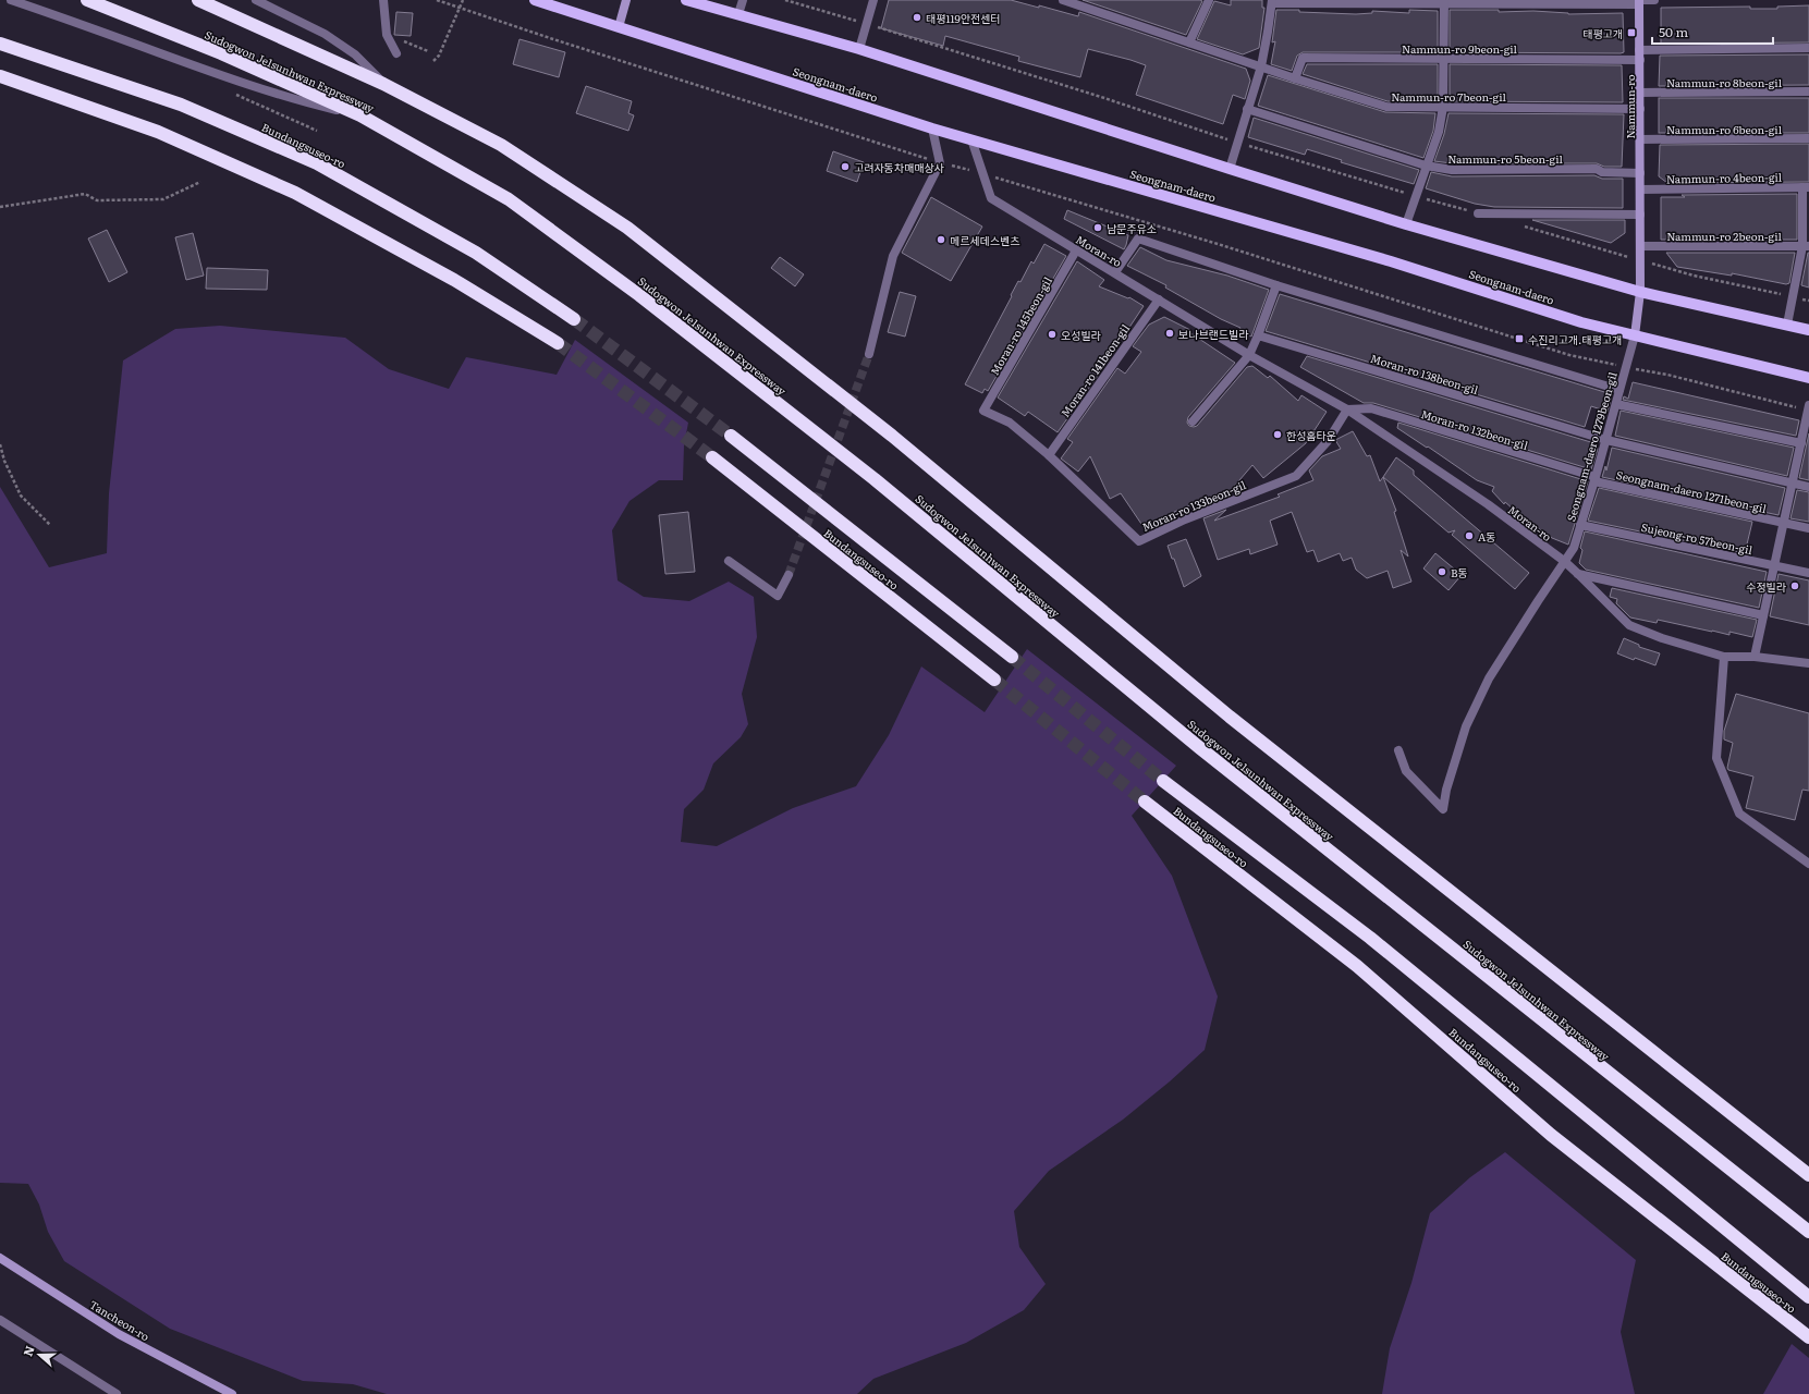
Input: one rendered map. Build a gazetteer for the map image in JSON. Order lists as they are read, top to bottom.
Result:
{
  "streets": {
    "highway": ["Sudogwon Je1sunhwan Expressway", "Bundangsuseo-ro"],
    "main road": ["Seongnam-daero", "Nammun-ro", "Tancheon-ro"],
    "street": [
      "Nammun-ro 9beon-gil",
      "Nammun-ro 8beon-gil",
      "Nammun-ro 7beon-gil",
      "Nammun-ro 6beon-gil",
      "Nammun-ro 5beon-gil",
      "Nammun-ro 4beon-gil",
      "Nammun-ro 2beon-gil",
      "Moran-ro",
      "Moran-ro 145beon-gil",
      "Moran-ro 141beon-gil",
      "Moran-ro 138beon-gil",
      "Moran-ro 132beon-gil",
      "Seongnam-daero 1279beon-gil",
      "Seongnam-daero 1271beon-gil",
      "Moran-ro 133beon-gil",
      "Sujeong-ro 57beon-gil"
    ]
  },
  "crossings": [
    ["Nammun-ro 9beon-gil", "Nammun-ro 7beon-gil"],
    ["Nammun-ro 9beon-gil", "Nammun-ro"],
    ["Nammun-ro 8beon-gil", "Nammun-ro"],
    ["Seongnam-daero", "Nammun-ro"],
    ["Seongnam-daero", "Moran-ro"],
    ["Seongnam-daero", "Seongnam-daero 1279beon-gil"],
    ["Nammun-ro 7beon-gil", "Nammun-ro"],
    ["Nammun-ro", "Nammun-ro 6beon-gil"],
    ["Nammun-ro", "Nammun-ro 5beon-gil"],
    ["Nammun-ro", "Nammun-ro 4beon-gil"],
    ["Nammun-ro", "Nammun-ro 2beon-gil"],
    ["Nammun-ro", "Seongnam-daero 1279beon-gil"],
    ["Moran-ro", "Moran-ro 145beon-gil"],
    ["Moran-ro", "Moran-ro 141beon-gil"],
    ["Moran-ro", "Moran-ro 132beon-gil"],
    ["Moran-ro", "Seongnam-daero 1279beon-gil"],
    ["Moran-ro", "Moran-ro 133beon-gil"],
    ["Moran-ro 145beon-gil", "Moran-ro 133beon-gil"],
    ["Moran-ro 141beon-gil", "Moran-ro 133beon-gil"],
    ["Moran-ro 138beon-gil", "Seongnam-daero 1279beon-gil"],
    ["Moran-ro 132beon-gil", "Seongnam-daero 1279beon-gil"],
    ["Moran-ro 132beon-gil", "Seongnam-daero 1271beon-gil"],
    ["Moran-ro 132beon-gil", "Moran-ro 133beon-gil"],
    ["Seongnam-daero 1279beon-gil", "Seongnam-daero 1271beon-gil"],
    ["Seongnam-daero 1279beon-gil", "Sujeong-ro 57beon-gil"]
  ],
  "places": {
    "other": [
      "태평119안전센터",
      "고려자동차매매상사",
      "남문주유소",
      "메르세데스벤츠",
      "보나브랜드빌라",
      "오성빌라",
      "한성홈타운",
      "A동",
      "B동",
      "수정빌라"
    ],
    "transit": ["태평고개", "수진리고개.태평고개"]
  },
  "scale_bar": "50 m",
  "north": "left"
}
